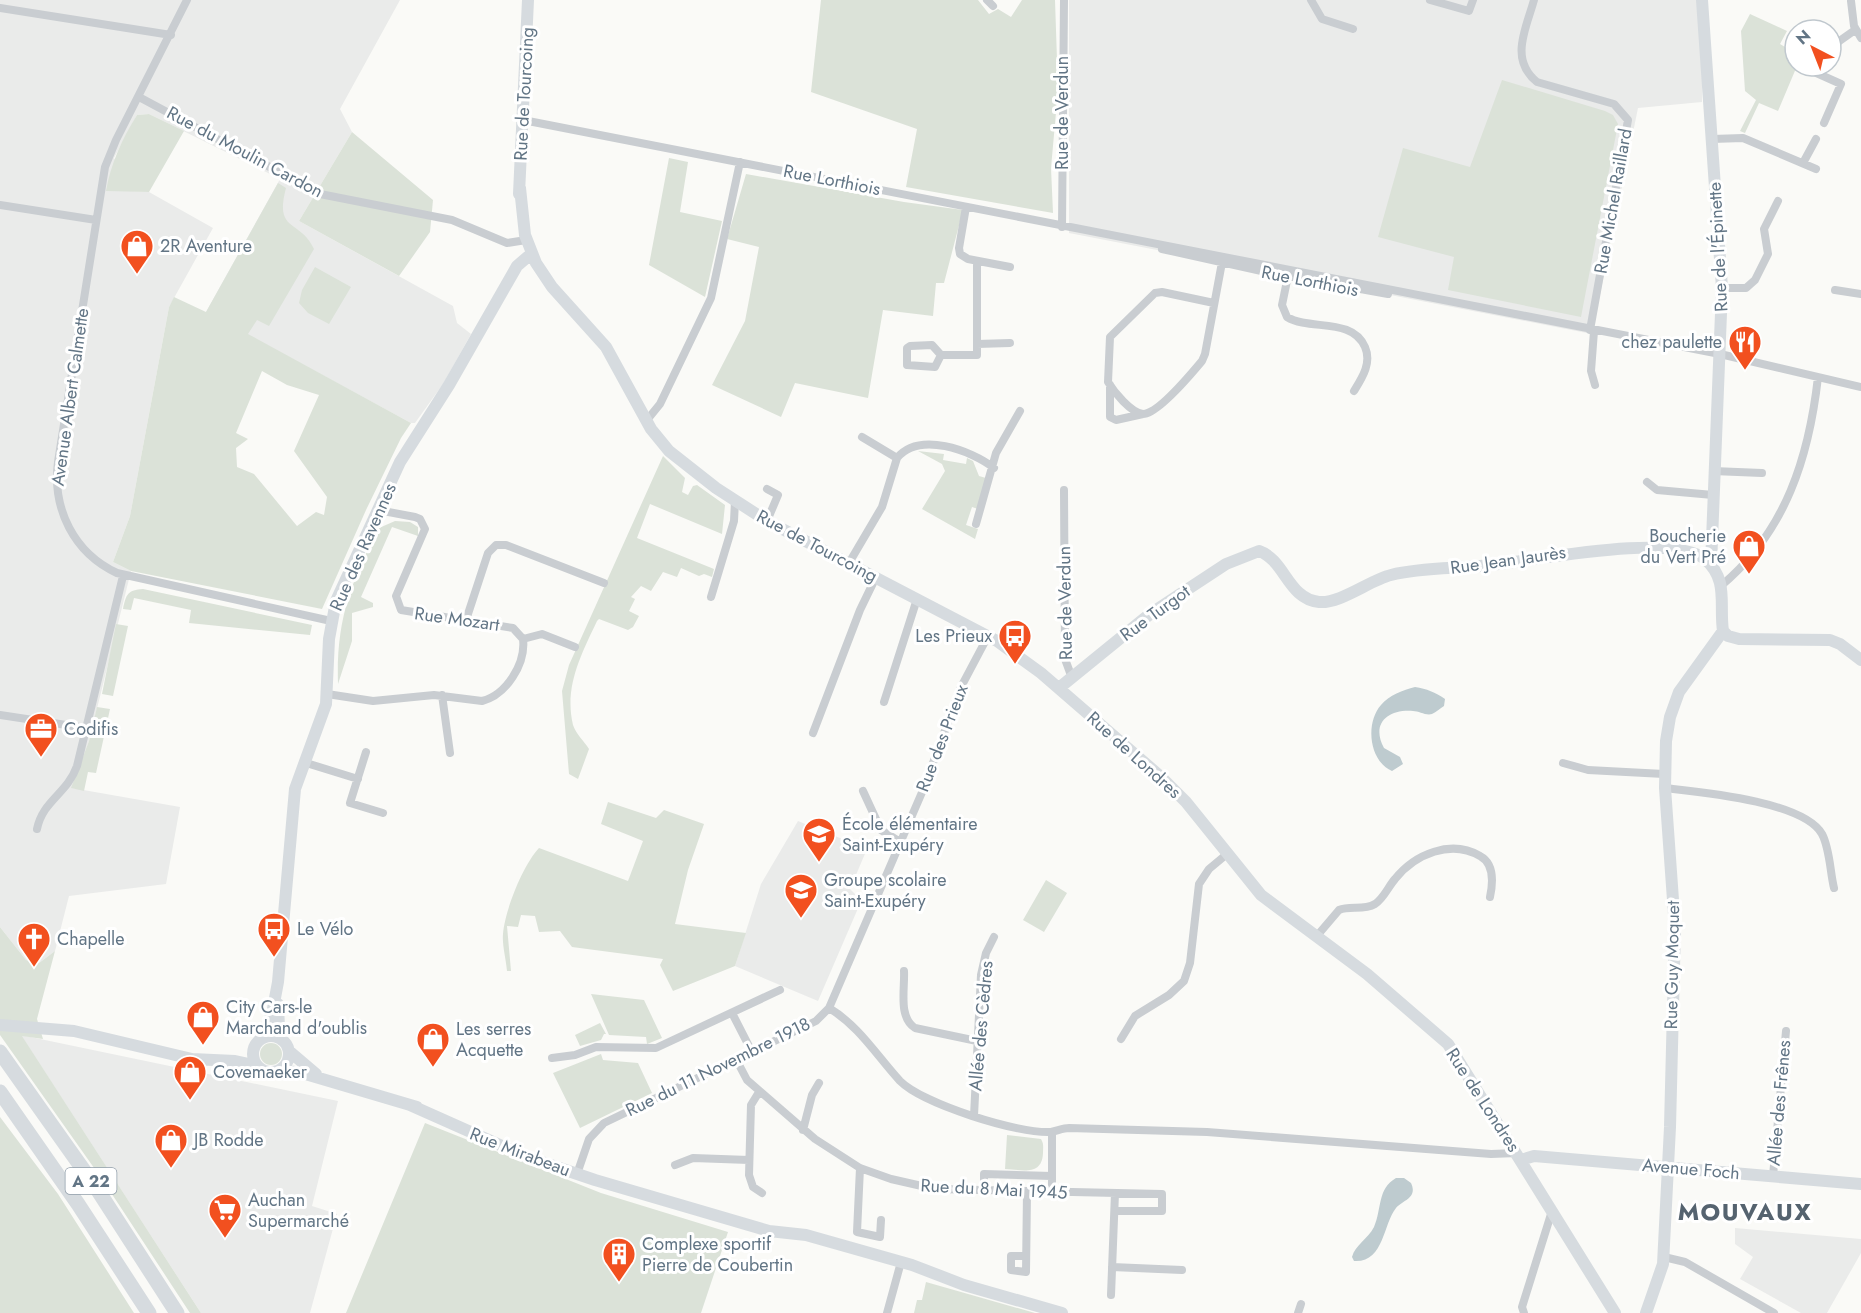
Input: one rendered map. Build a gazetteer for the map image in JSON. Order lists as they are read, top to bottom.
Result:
{
  "streets": {
    "highway": ["A 22"],
    "street": [
      "Rue de Tourcoing",
      "Rue de Verdun",
      "Rue du Moulin Cardon",
      "Rue Lorthiois",
      "Rue Michel Raillard",
      "Rue de l'Épinette",
      "Avenue Albert Calmette",
      "Rue des Ravennes",
      "Rue Jean Jaurès",
      "Rue Turgot",
      "Rue Mozart",
      "Rue des Prieux",
      "Rue de Londres",
      "Rue Guy Moquet",
      "Allée des Cèdres",
      "Rue du 11 Novembre 1918",
      "Allée des Frênes",
      "Rue Mirabeau",
      "Avenue Foch",
      "Rue du 8 Mai 1945"
    ]
  },
  "crossings": [
    ["Rue de Tourcoing", "Rue du Moulin Cardon"],
    ["Rue de Tourcoing", "Rue Lorthiois"],
    ["Rue de Tourcoing", "Rue des Ravennes"],
    ["Rue de Tourcoing", "Rue Turgot"],
    ["Rue de Tourcoing", "Rue des Prieux"],
    ["Rue de Tourcoing", "Rue de Londres"],
    ["Rue de Verdun", "Rue Lorthiois"],
    ["Rue de Verdun", "Rue Turgot"],
    ["Rue du Moulin Cardon", "Avenue Albert Calmette"],
    ["Rue Lorthiois", "Rue Michel Raillard"],
    ["Rue Lorthiois", "Rue de l'Épinette"],
    ["Rue de l'Épinette", "Rue Jean Jaurès"],
    ["Avenue Albert Calmette", "Rue des Ravennes"],
    ["Rue des Ravennes", "Rue Mozart"],
    ["Rue des Ravennes", "Rue Mirabeau"],
    ["Rue Jean Jaurès", "Rue Turgot"],
    ["Rue Turgot", "Rue de Londres"],
    ["Rue des Prieux", "Rue du 11 Novembre 1918"],
    ["Rue de Londres", "Rue du 11 Novembre 1918"],
    ["Rue de Londres", "Avenue Foch"],
    ["Rue Guy Moquet", "Avenue Foch"],
    ["Allée des Cèdres", "Rue du 11 Novembre 1918"],
    ["Rue du 11 Novembre 1918", "Rue Mirabeau"],
    ["Rue du 11 Novembre 1918", "Avenue Foch"],
    ["Rue du 11 Novembre 1918", "Rue du 8 Mai 1945"],
    ["Allée des Frênes", "Avenue Foch"]
  ],
  "districts": ["MOUVAUX"],
  "places": {
    "shop": [
      "2R Aventure",
      "Boucherie du Vert Pré",
      "City Cars-le Marchand d'oublis",
      "Les serres Acquette",
      "Covemaeker",
      "JB Rodde"
    ],
    "restaurant": ["chez paulette"],
    "bus stop": ["Les Prieux", "Le Vélo"],
    "office": ["Codifis"],
    "school or university": ["École élémentaire Saint-Exupéry", "Groupe scolaire Saint-Exupéry"],
    "church": ["Chapelle"],
    "supermarket": ["Auchan Supermarché"],
    "building": ["Complexe sportif Pierre de Coubertin"]
  },
  "north": "top left"
}
